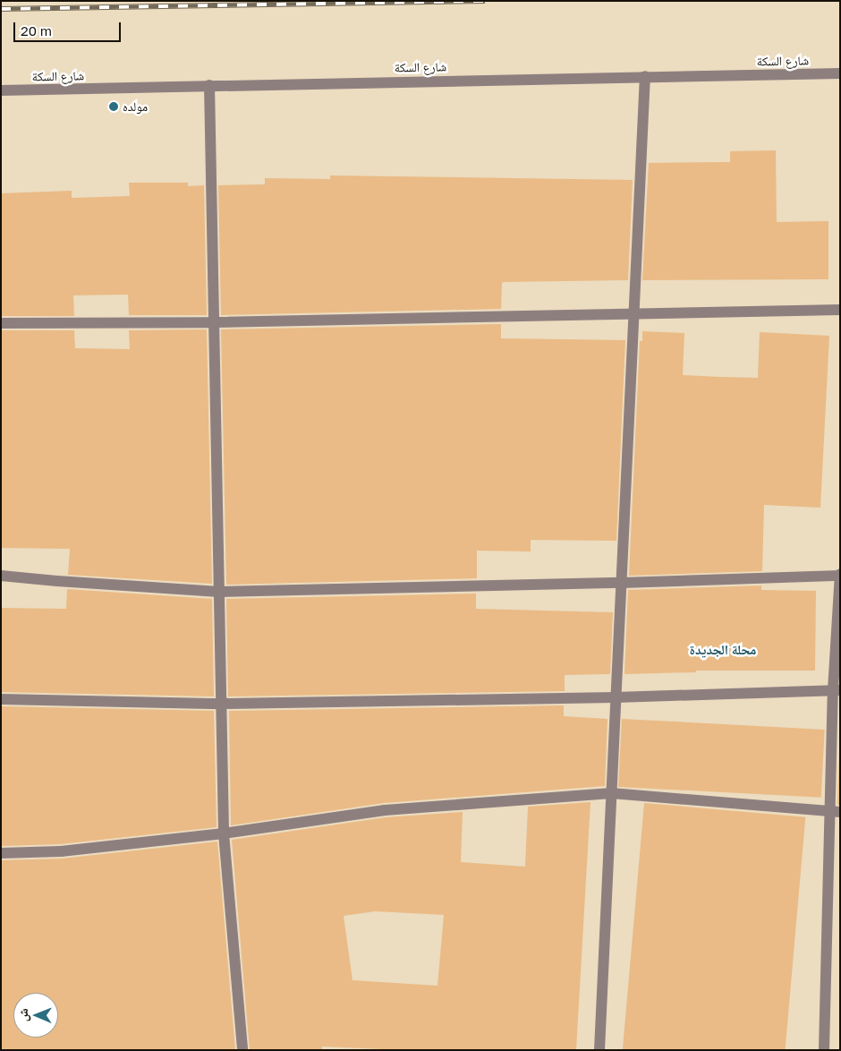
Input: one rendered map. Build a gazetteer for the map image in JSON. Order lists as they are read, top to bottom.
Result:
{
  "streets": {
    "street": ["شارع السكة"]
  },
  "districts": ["محلة الجديدة"],
  "places": ["مولده"],
  "scale_bar": "20 m",
  "north": "left"
}
